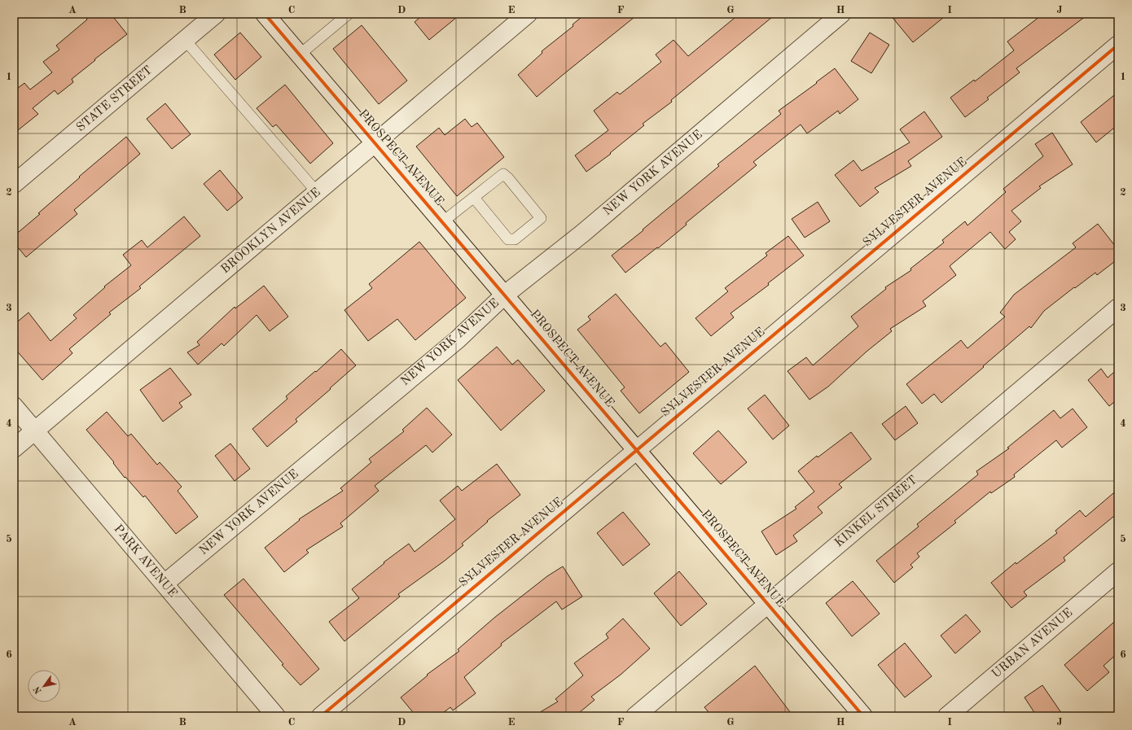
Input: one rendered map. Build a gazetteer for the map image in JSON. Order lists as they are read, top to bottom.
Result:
{
  "streets": {
    "street": [
      "STATE STREET",
      "PROSPECT AVENUE",
      "NEW YORK AVENUE",
      "SYLVESTER AVENUE",
      "BROOKLYN AVENUE",
      "KINKEL STREET",
      "PARK AVENUE",
      "URBAN AVENUE"
    ]
  },
  "crossings": [
    ["PROSPECT AVENUE", "NEW YORK AVENUE"],
    ["PROSPECT AVENUE", "SYLVESTER AVENUE"],
    ["PROSPECT AVENUE", "BROOKLYN AVENUE"],
    ["PROSPECT AVENUE", "KINKEL STREET"],
    ["NEW YORK AVENUE", "PARK AVENUE"],
    ["BROOKLYN AVENUE", "PARK AVENUE"]
  ],
  "north": "bottom left",
  "grid": {
    "columns": [
      "A",
      "B",
      "C",
      "D",
      "E",
      "F",
      "G",
      "H",
      "I",
      "J"
    ],
    "rows": [
      "1",
      "2",
      "3",
      "4",
      "5",
      "6"
    ]
  }
}
